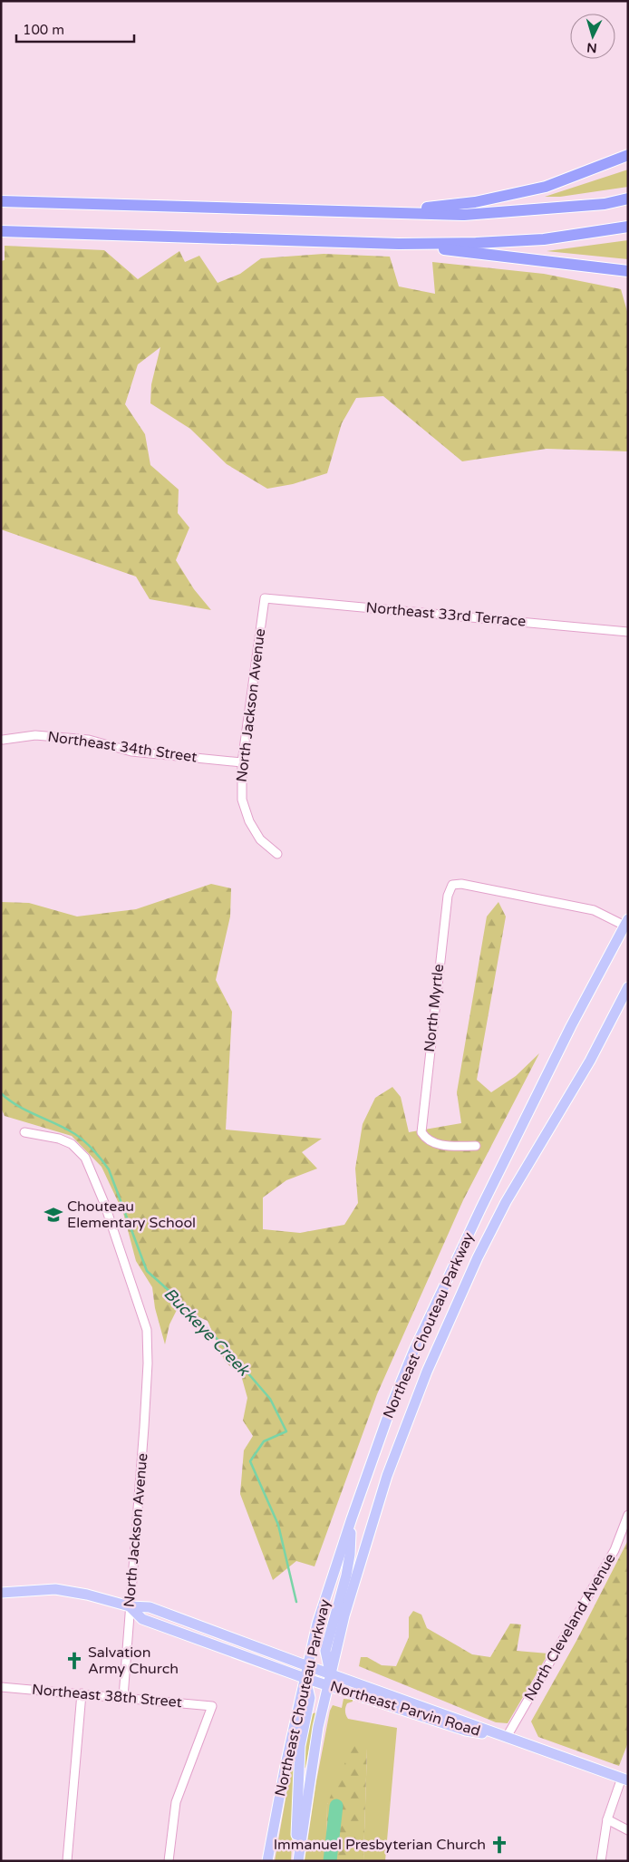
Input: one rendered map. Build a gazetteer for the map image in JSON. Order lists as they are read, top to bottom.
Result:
{
  "streets": {
    "main road": ["Northeast Chouteau Parkway", "Northeast Parvin Road"],
    "street": [
      "Northeast 33rd Terrace",
      "North Jackson Avenue",
      "Northeast 34th Street",
      "North Myrtle",
      "North Cleveland Avenue",
      "Northeast 38th Street"
    ]
  },
  "crossings": [
    ["Northeast 33rd Terrace", "North Jackson Avenue"],
    ["North Jackson Avenue", "Northeast 34th Street"],
    ["North Jackson Avenue", "Northeast 38th Street"],
    ["North Jackson Avenue", "Northeast Parvin Road"],
    ["North Myrtle", "Northeast Chouteau Parkway"],
    ["Northeast Chouteau Parkway", "Northeast Parvin Road"],
    ["North Cleveland Avenue", "Northeast Parvin Road"]
  ],
  "water": ["Buckeye Creek"],
  "places": {
    "school or university": ["Chouteau Elementary School"],
    "church": ["Salvation Army Church", "Immanuel Presbyterian Church"]
  },
  "scale_bar": "100 m",
  "north": "bottom"
}
